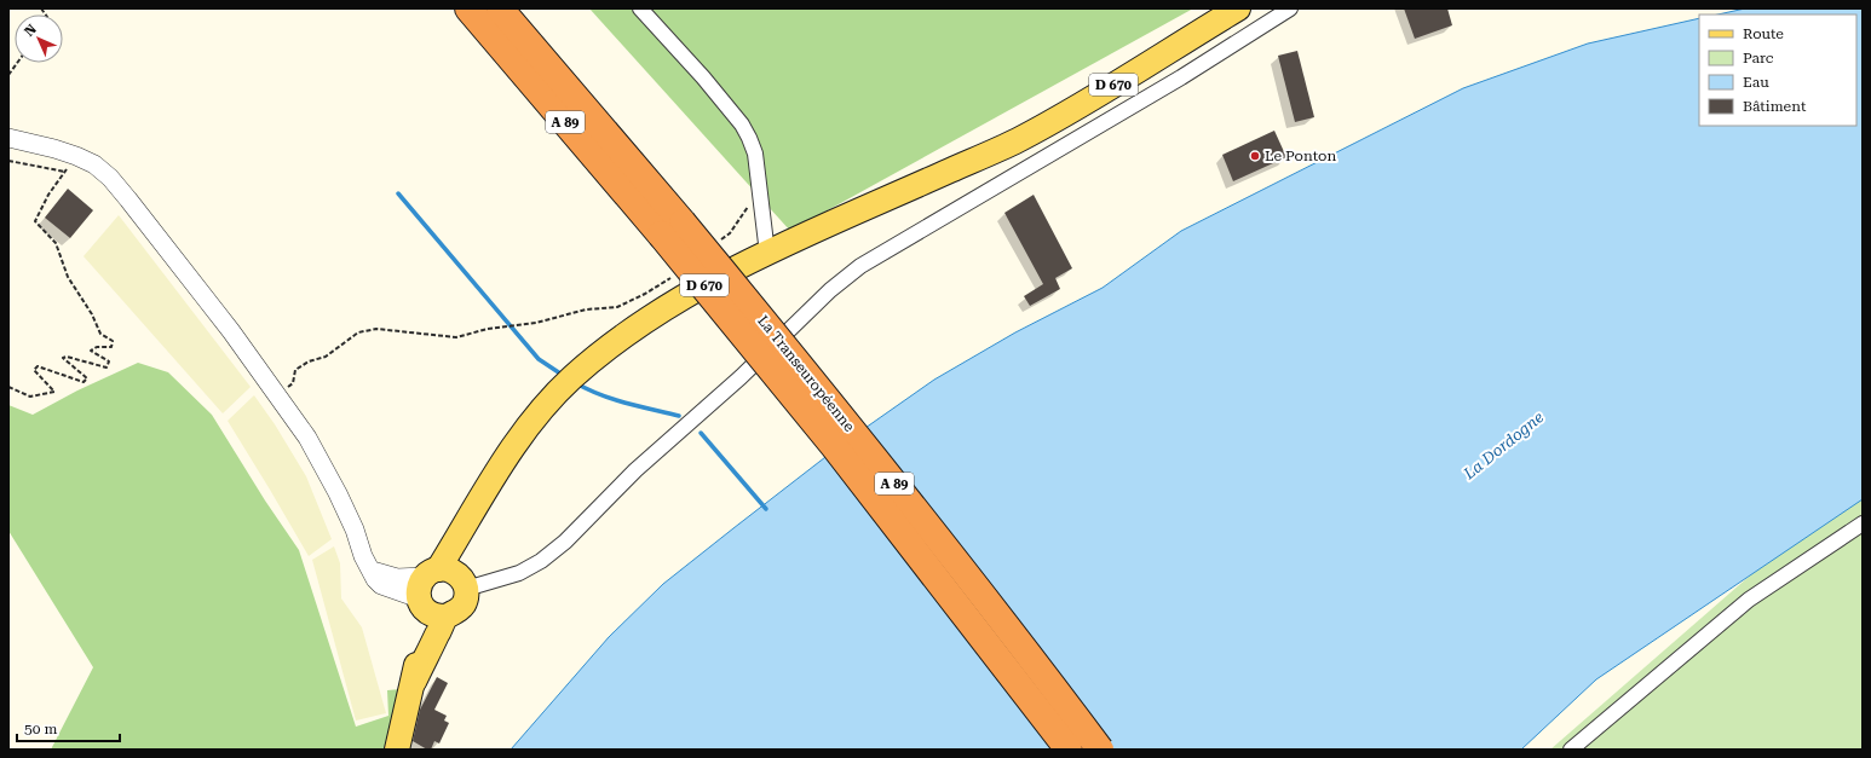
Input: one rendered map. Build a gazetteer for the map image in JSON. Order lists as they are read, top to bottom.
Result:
{
  "streets": {
    "highway": ["A 89", "La Transeuropéenne"],
    "main road": ["D 670"]
  },
  "water": ["La Dordogne"],
  "places": ["Le Ponton"],
  "legend": [
    "Route",
    "Parc",
    "Eau",
    "Bâtiment"
  ],
  "scale_bar": "50 m",
  "north": "top left"
}
